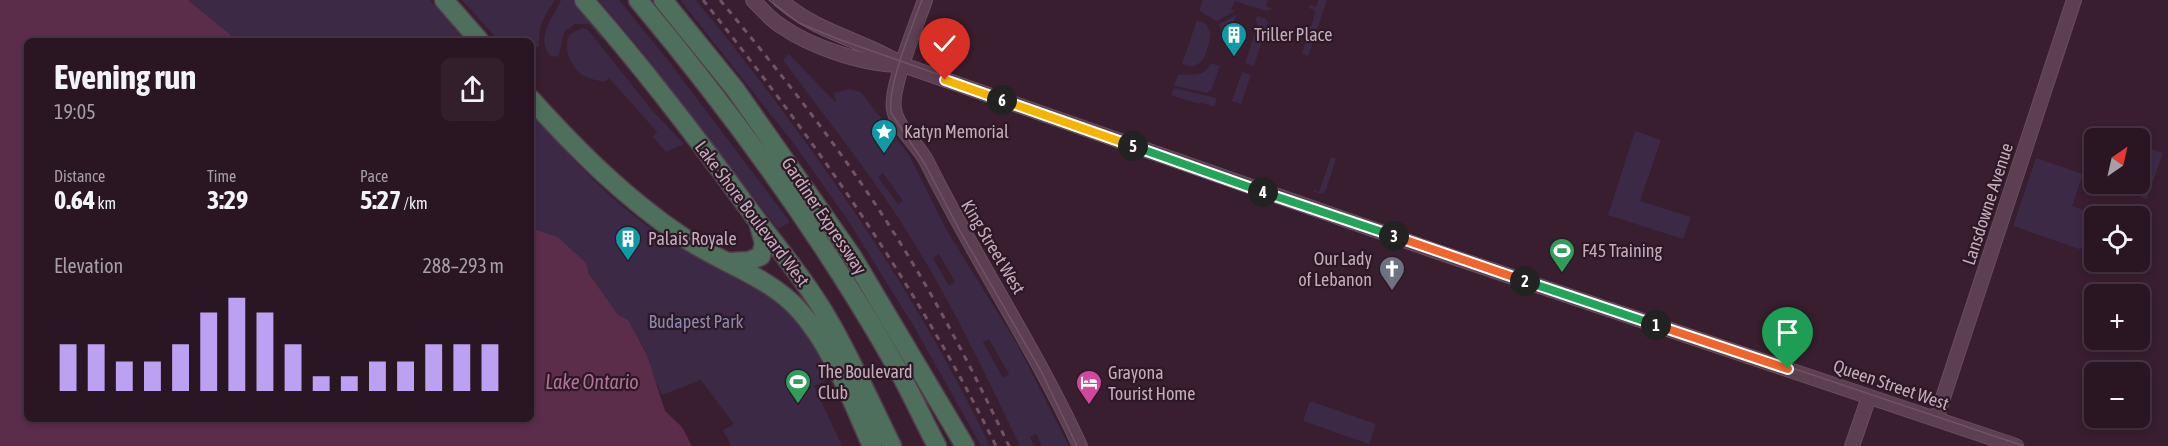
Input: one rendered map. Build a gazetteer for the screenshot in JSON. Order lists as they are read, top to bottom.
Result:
{
  "streets": {
    "highway": ["Lake Shore Boulevard West", "Gardiner Expressway"],
    "main road": ["Lansdowne Avenue", "King Street West", "Queen Street West"]
  },
  "crossings": [
    ["Lansdowne Avenue", "Queen Street West"],
    ["King Street West", "Queen Street West"]
  ],
  "water": ["Lake Ontario"],
  "parks": ["Budapest Park"],
  "places": {
    "building": ["Triller Place", "Palais Royale"],
    "place": ["Katyn Memorial"],
    "sports": ["F45 Training", "The Boulevard Club"],
    "church": ["Our Lady of Lebanon"],
    "hotel": ["Grayona Tourist Home"]
  },
  "north": "top right",
  "page": {
    "heading": ["Evening run", "19:05"],
    "pins": [
      "6",
      "5",
      "4",
      "3",
      "2",
      "1"
    ],
    "map_buttons": ["+", "−"],
    "stats": [
      ["Distance", "0.64 km"],
      ["Time", "3:29"],
      ["Pace", "5:27 /km"]
    ],
    "chart": ["Elevation", "288–293 m"]
  }
}
